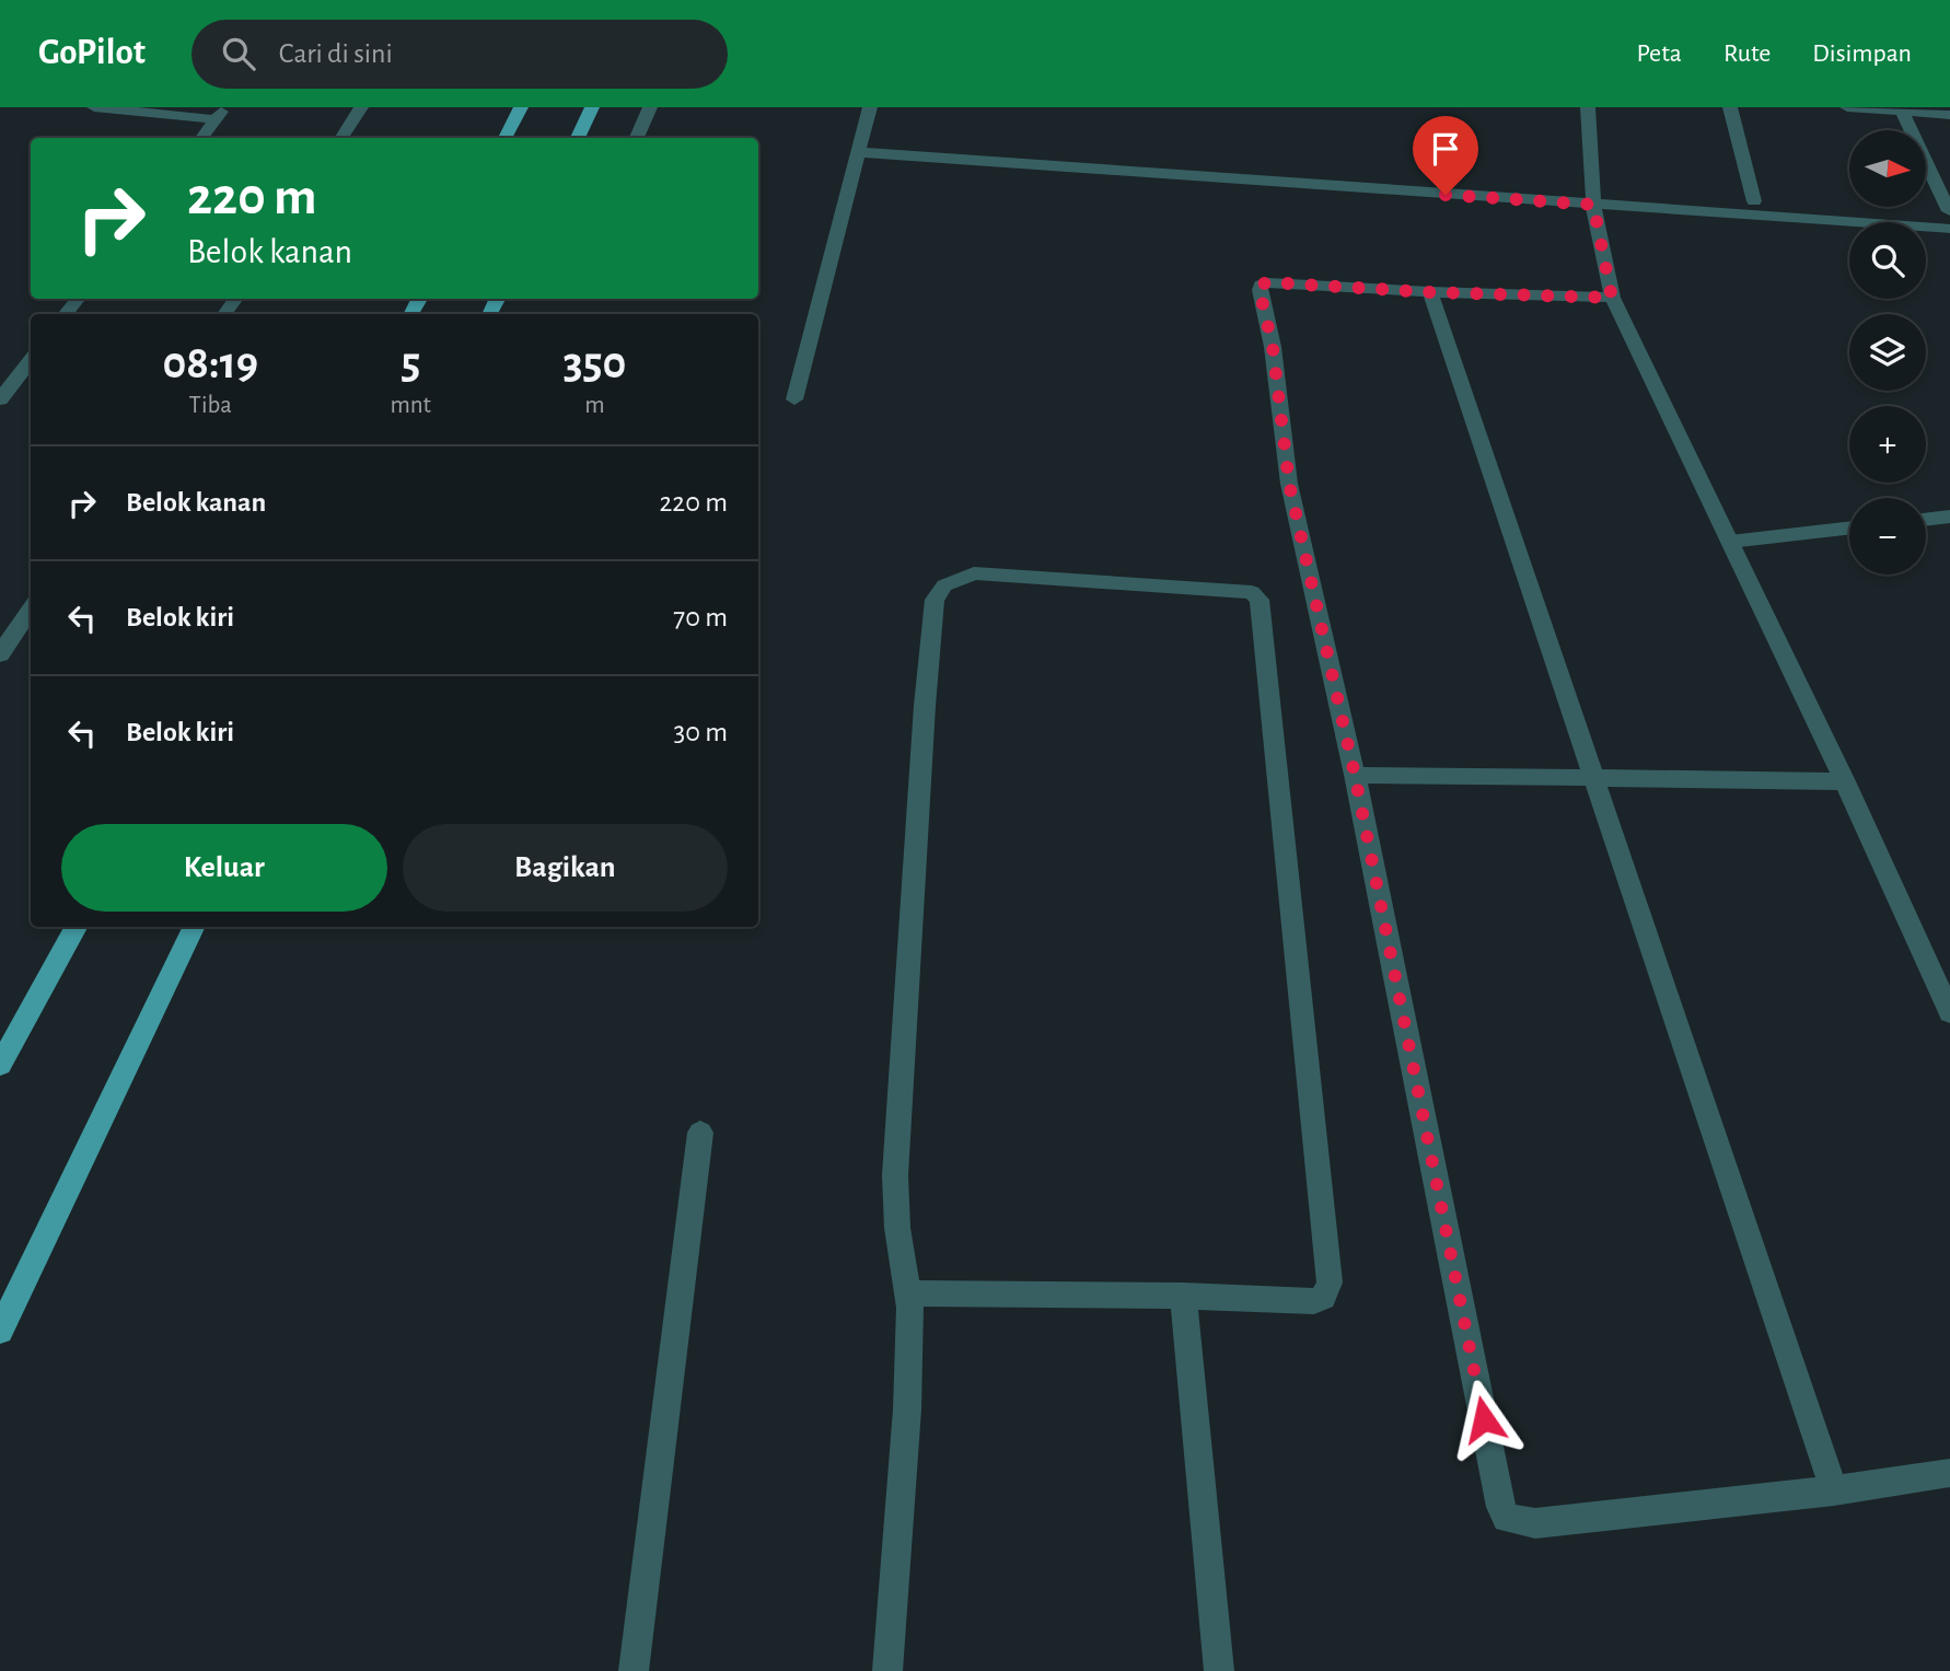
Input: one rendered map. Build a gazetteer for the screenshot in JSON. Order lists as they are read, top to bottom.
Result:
{
  "north": "right",
  "page": {
    "header": "GoPilot",
    "search": "Cari di sini",
    "nav": ["Peta", "Rute", "Disimpan"],
    "map_buttons": ["+", "−"],
    "turn": ["220 m", "Belok kanan"],
    "eta": [
      "08:19",
      "Tiba",
      "5",
      "mnt",
      "350",
      "m"
    ],
    "list": [
      {
        "name": "Belok kanan",
        "value": "220 m"
      },
      {
        "name": "Belok kiri",
        "value": "70 m"
      },
      {
        "name": "Belok kiri",
        "value": "30 m"
      }
    ],
    "buttons": ["Keluar", "Bagikan"]
  }
}
